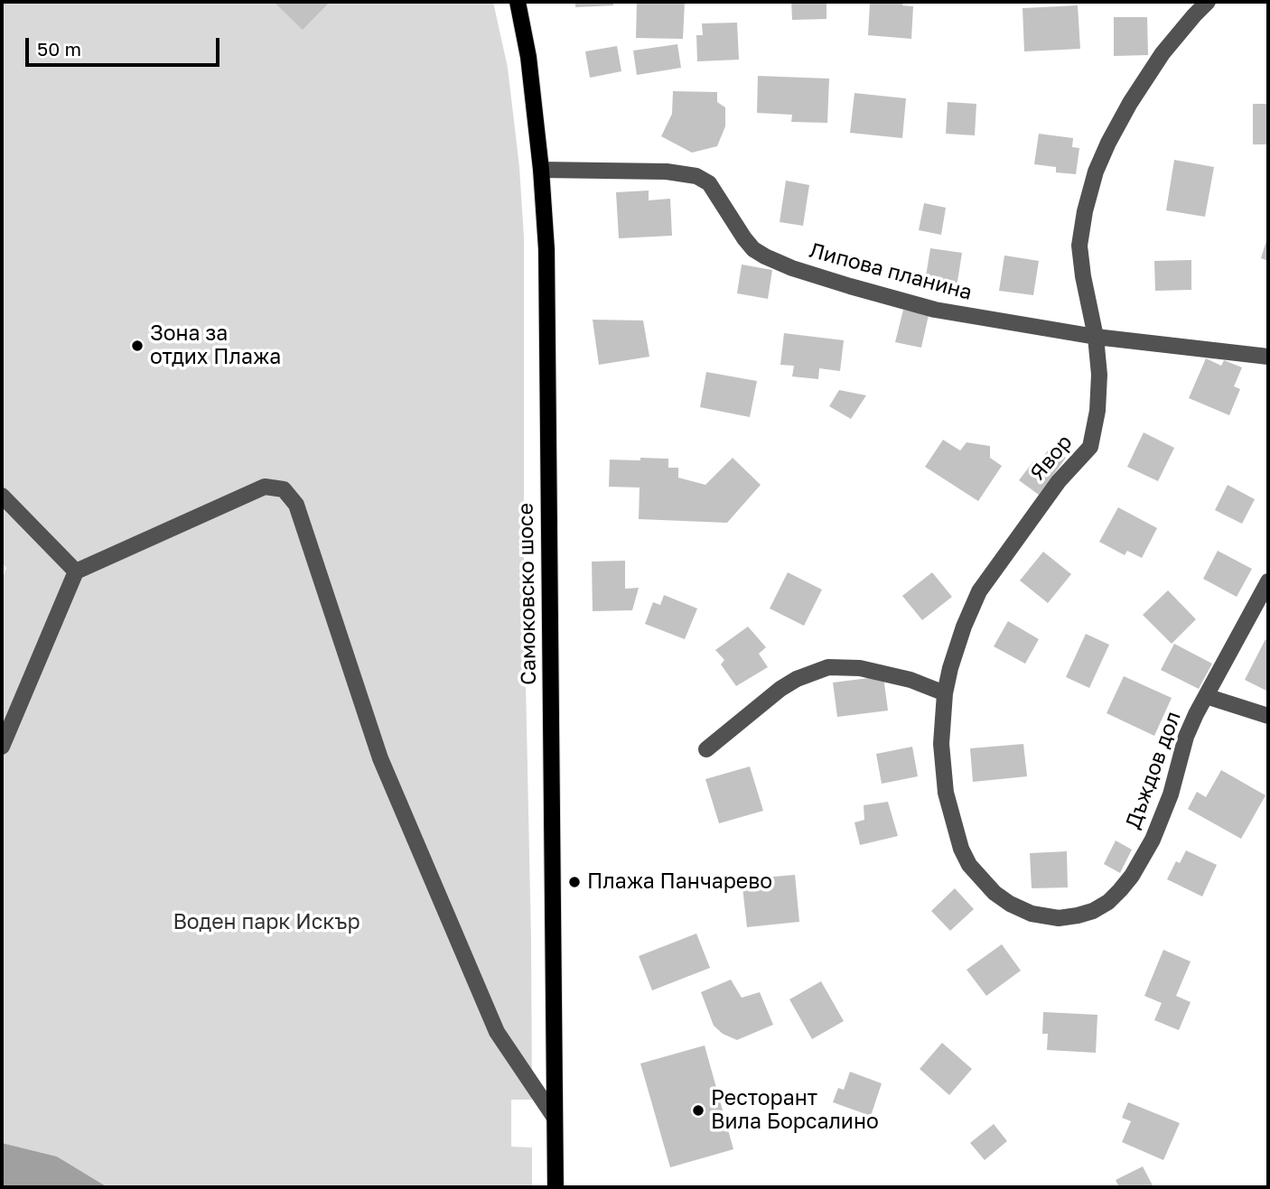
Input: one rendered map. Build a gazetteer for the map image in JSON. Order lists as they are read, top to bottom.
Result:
{
  "streets": {
    "main road": ["Самоковско шосе"],
    "street": ["Липова планина", "Явор", "Дъждов дол"]
  },
  "crossings": [
    ["Липова планина", "Явор"],
    ["Липова планина", "Самоковско шосе"],
    ["Явор", "Дъждов дол"]
  ],
  "parks": ["Воден парк Искър"],
  "places": ["Зона за отдих Плажа", "Плажа Панчарево", "Ресторант Вила Борсалино"],
  "scale_bar": "50 m"
}
